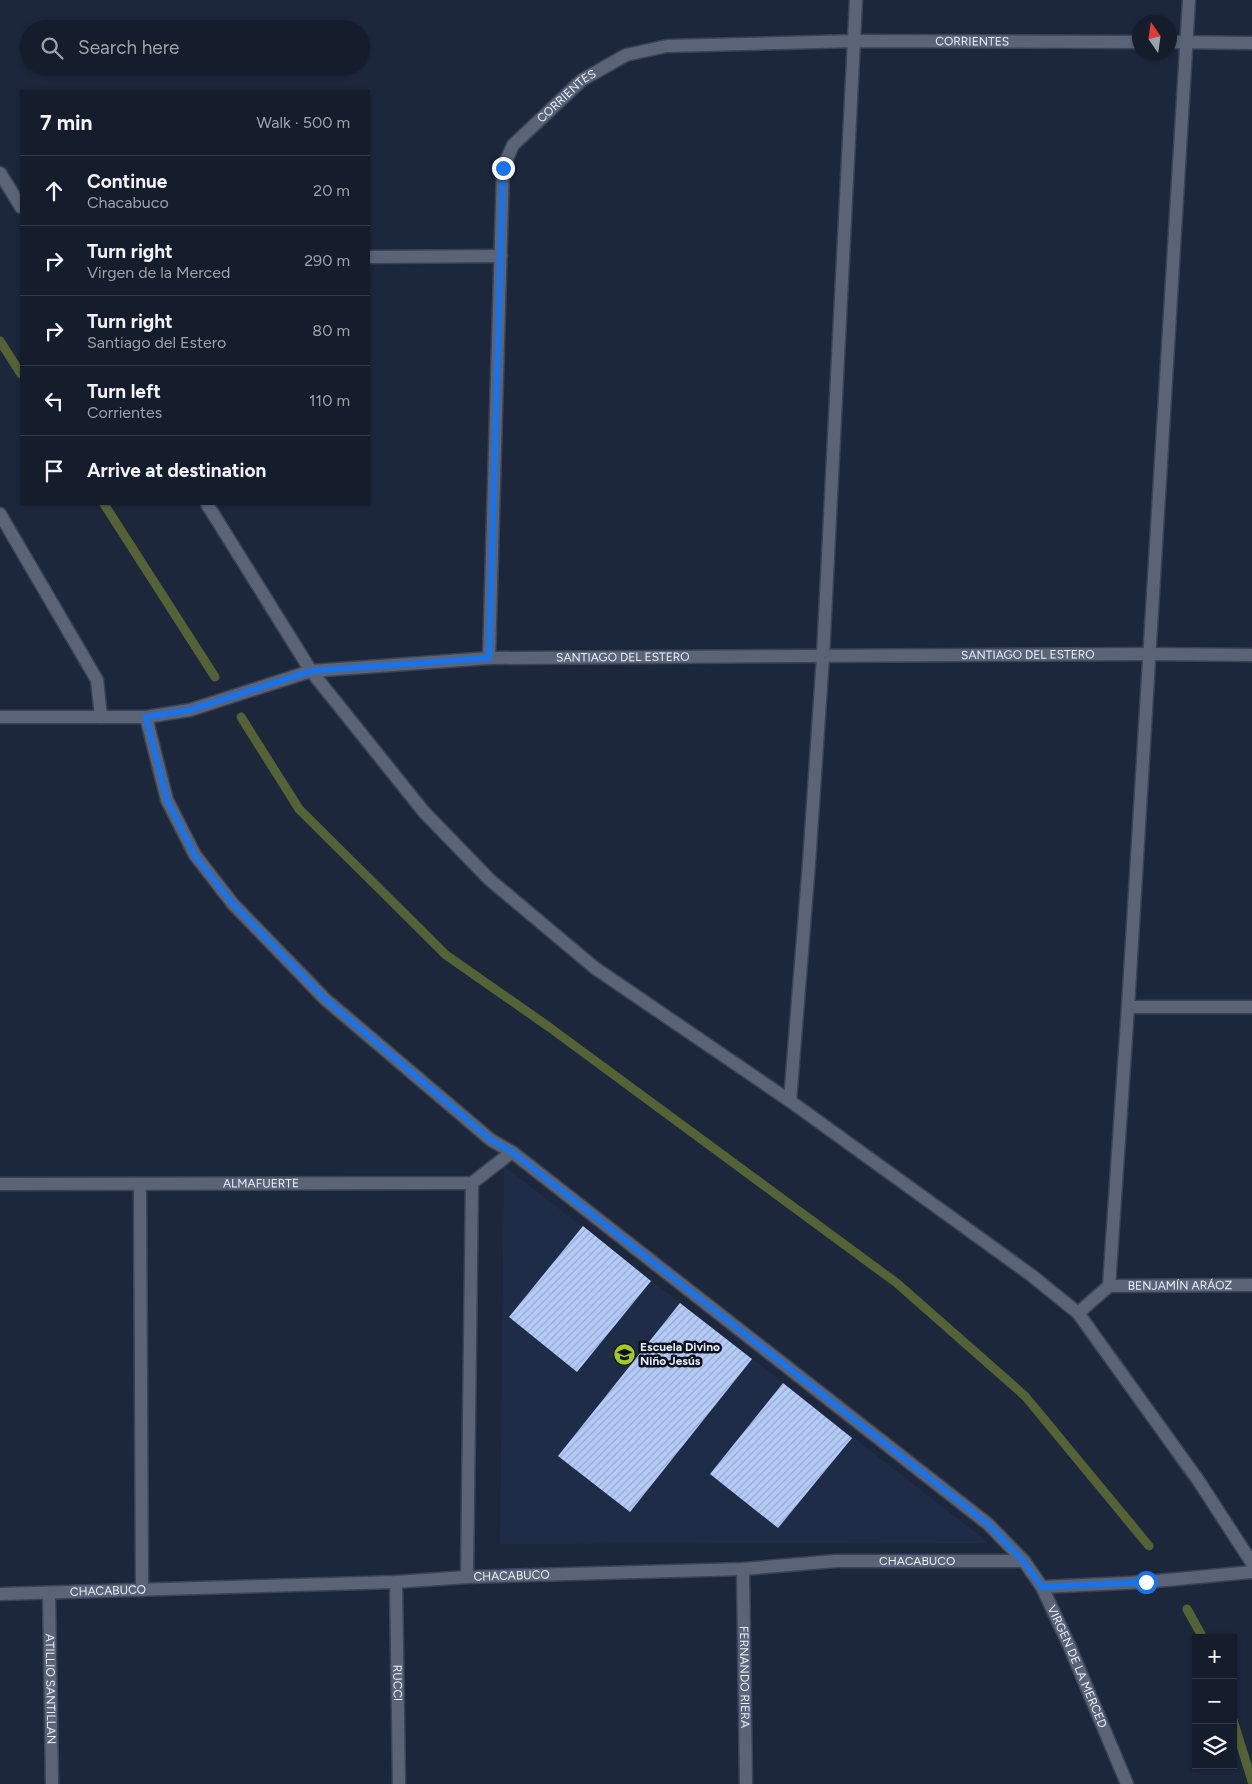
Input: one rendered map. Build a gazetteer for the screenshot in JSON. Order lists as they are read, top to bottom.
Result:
{
  "streets": {
    "street": [
      "CORRIENTES",
      "SANTIAGO DEL ESTERO",
      "ALMAFUERTE",
      "BENJAMÍN ARÁOZ",
      "CHACABUCO",
      "VIRGEN DE LA MERCED",
      "FERNANDO RIERA",
      "RUCCI",
      "ATILLIO SANTILLAN"
    ]
  },
  "crossings": [
    ["CORRIENTES", "SANTIAGO DEL ESTERO"],
    ["SANTIAGO DEL ESTERO", "VIRGEN DE LA MERCED"],
    ["CHACABUCO", "VIRGEN DE LA MERCED"],
    ["CHACABUCO", "FERNANDO RIERA"],
    ["CHACABUCO", "RUCCI"],
    ["CHACABUCO", "ATILLIO SANTILLAN"]
  ],
  "places": {
    "school or university": ["Escuela Divino Niño Jesús"]
  },
  "north": "top",
  "page": {
    "search": "Search here",
    "heading": ["7 min", "Walk · 500 m"],
    "list": [
      ["Continue", "Chacabuco", "20 m"],
      ["Turn right", "Virgen de la Merced", "290 m"],
      ["Turn right", "Santiago del Estero", "80 m"],
      ["Turn left", "Corrientes", "110 m"],
      "Arrive at destination"
    ],
    "map_buttons": ["+", "−"]
  }
}
